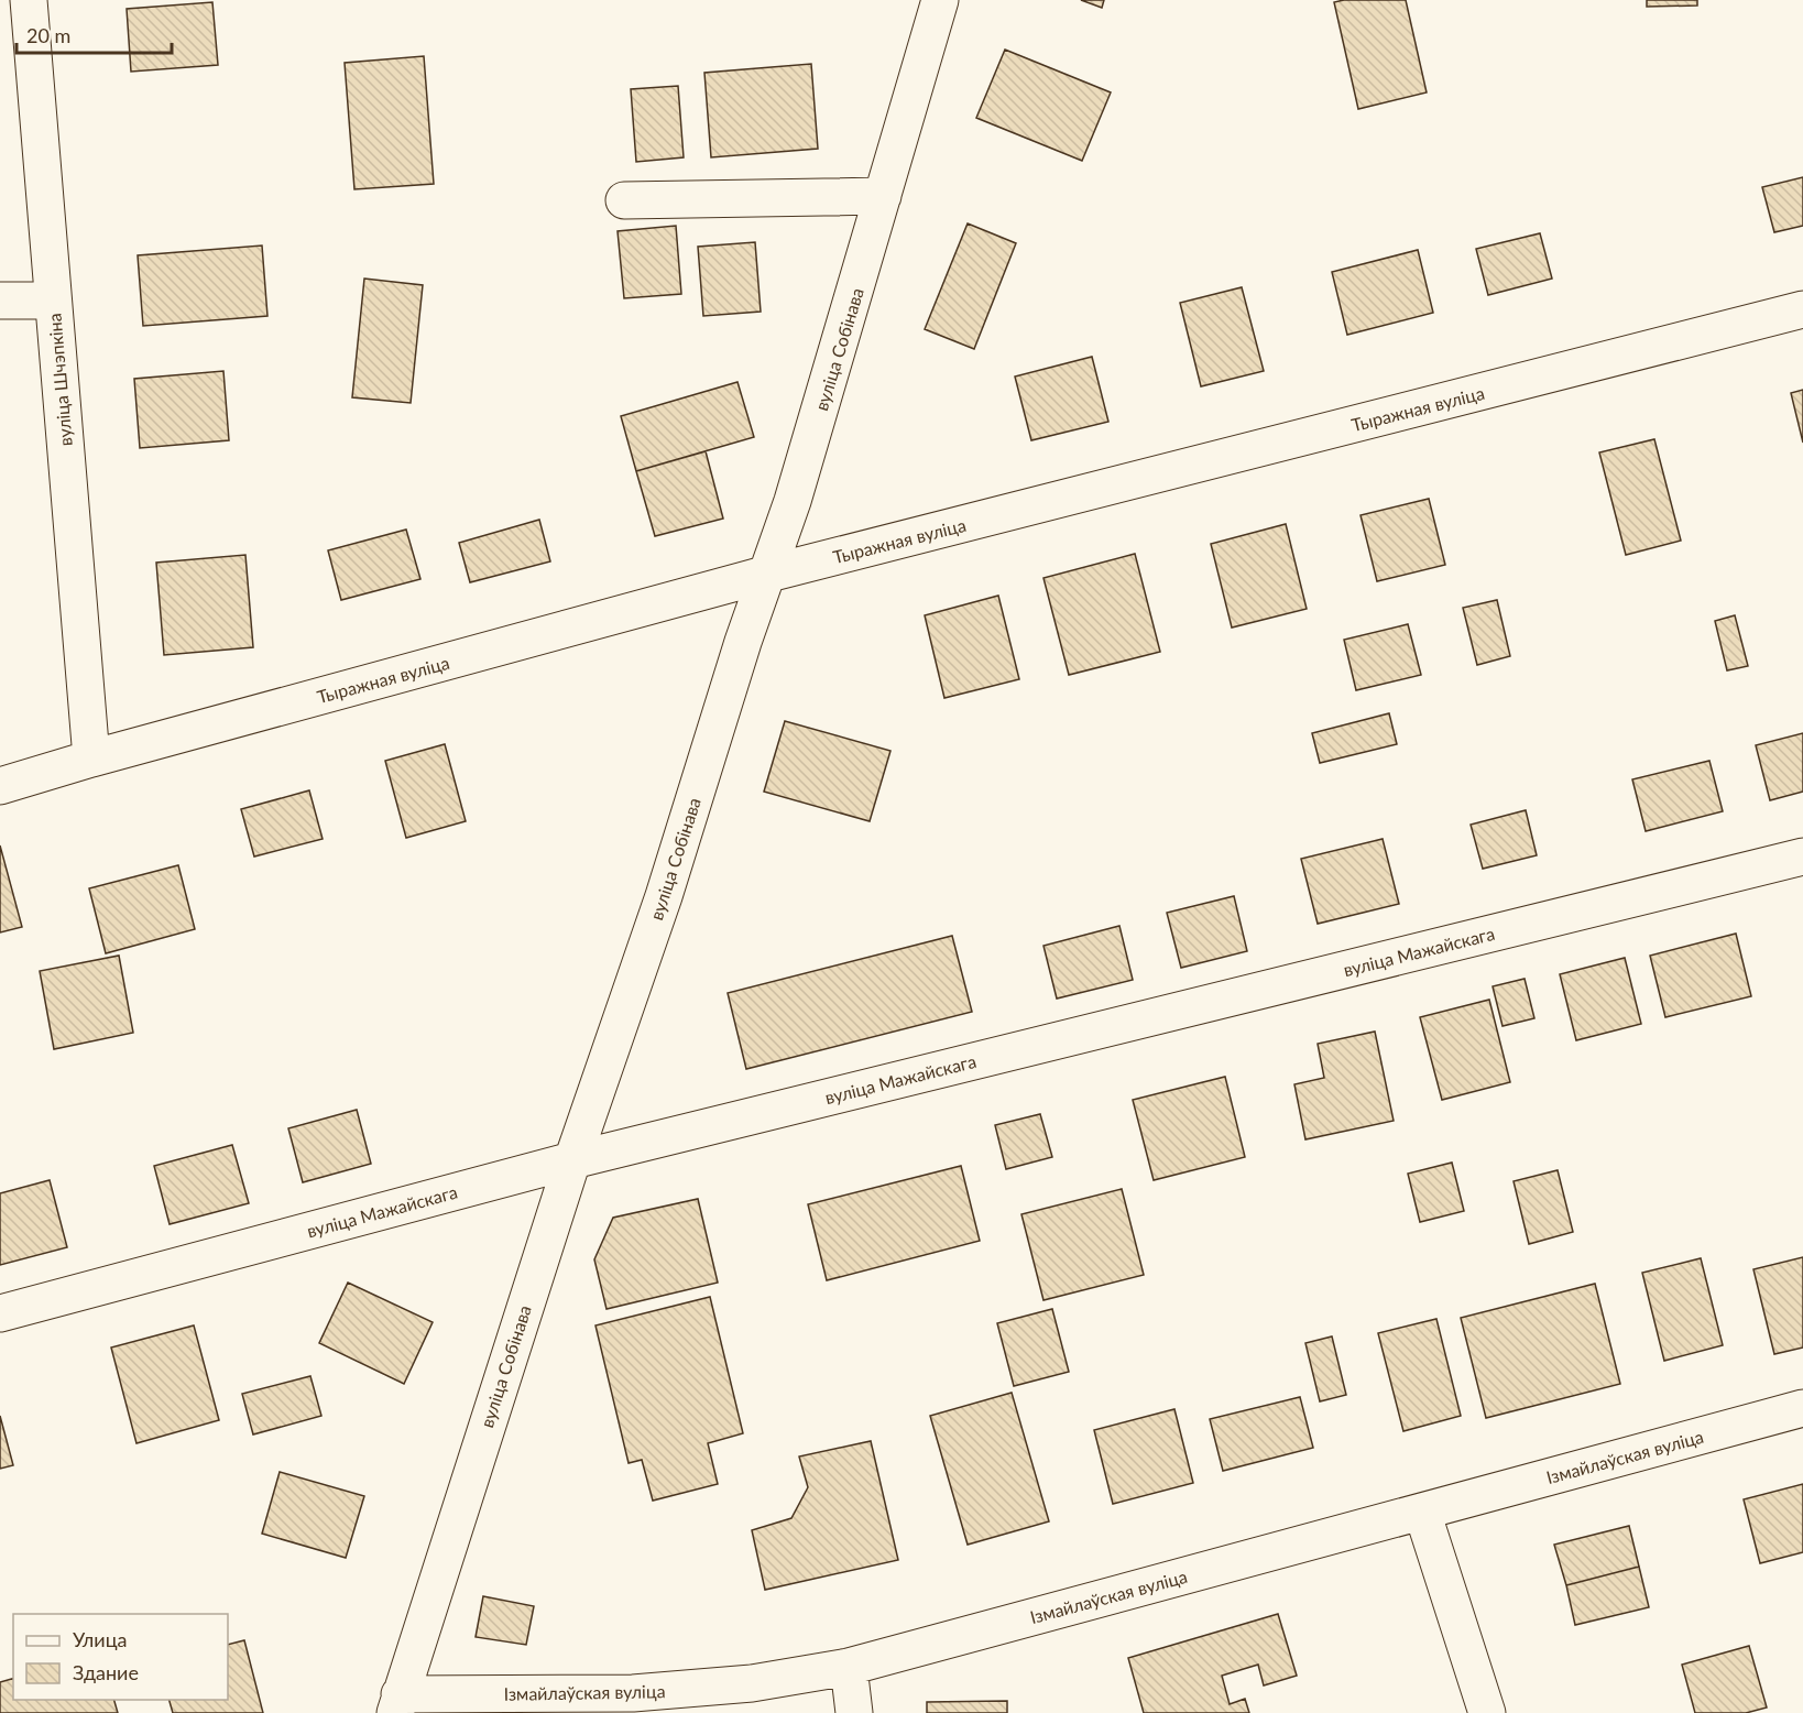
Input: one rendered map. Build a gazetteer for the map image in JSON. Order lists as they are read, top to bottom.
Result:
{
  "streets": {
    "street": [
      "вуліца Собінава",
      "вуліца Шчэпкіна",
      "Тыражная вуліца",
      "вуліца Мажайскага",
      "Ізмайлаўская вуліца"
    ]
  },
  "crossings": [
    ["вуліца Собінава", "Тыражная вуліца"],
    ["вуліца Собінава", "вуліца Мажайскага"],
    ["вуліца Собінава", "Ізмайлаўская вуліца"],
    ["вуліца Шчэпкіна", "Тыражная вуліца"]
  ],
  "legend": ["Улица", "Здание"],
  "scale_bar": "20 m"
}
